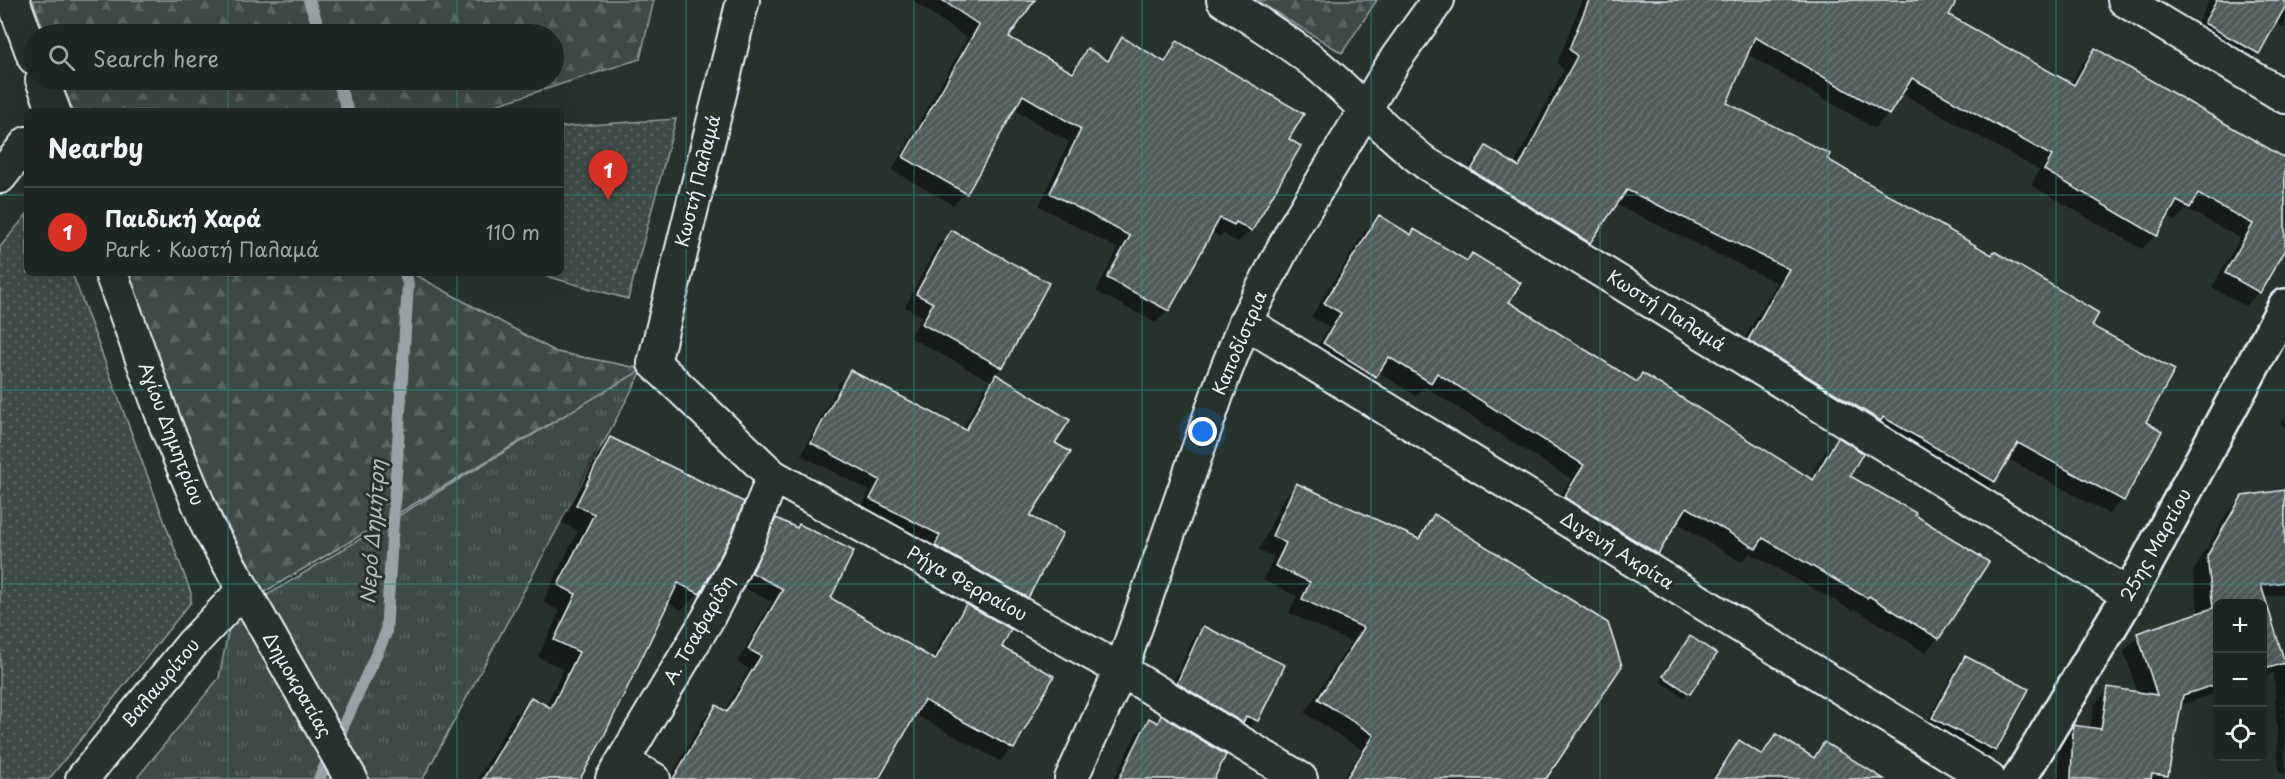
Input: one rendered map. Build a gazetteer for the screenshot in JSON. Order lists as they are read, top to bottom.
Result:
{
  "streets": {
    "street": [
      "Κωστή Παλαμά",
      "Καποδίστρια",
      "Αγίου Δημητρίου",
      "25ης Μαρτίου",
      "Διγενή Ακρίτα",
      "Ρήγα Φερραίου",
      "Α. Τσαφαρίδη",
      "Βαλαωρίτου",
      "Δημοκρατίας"
    ]
  },
  "crossings": [
    ["Κωστή Παλαμά", "Καποδίστρια"],
    ["Κωστή Παλαμά", "25ης Μαρτίου"],
    ["Κωστή Παλαμά", "Ρήγα Φερραίου"],
    ["Καποδίστρια", "Διγενή Ακρίτα"],
    ["Καποδίστρια", "Ρήγα Φερραίου"],
    ["Αγίου Δημητρίου", "Βαλαωρίτου"],
    ["Αγίου Δημητρίου", "Δημοκρατίας"],
    ["Ρήγα Φερραίου", "Α. Τσαφαρίδη"],
    ["Βαλαωρίτου", "Δημοκρατίας"]
  ],
  "water": ["Νερό Δημήτρη"],
  "page": {
    "search": "Search here",
    "heading": "Nearby",
    "pins": "1",
    "list": [
      {
        "mark": "1",
        "name": "Παιδική Χαρά",
        "note": "Park · Κωστή Παλαμά",
        "value": "110 m"
      }
    ],
    "map_buttons": ["+", "−"]
  }
}
